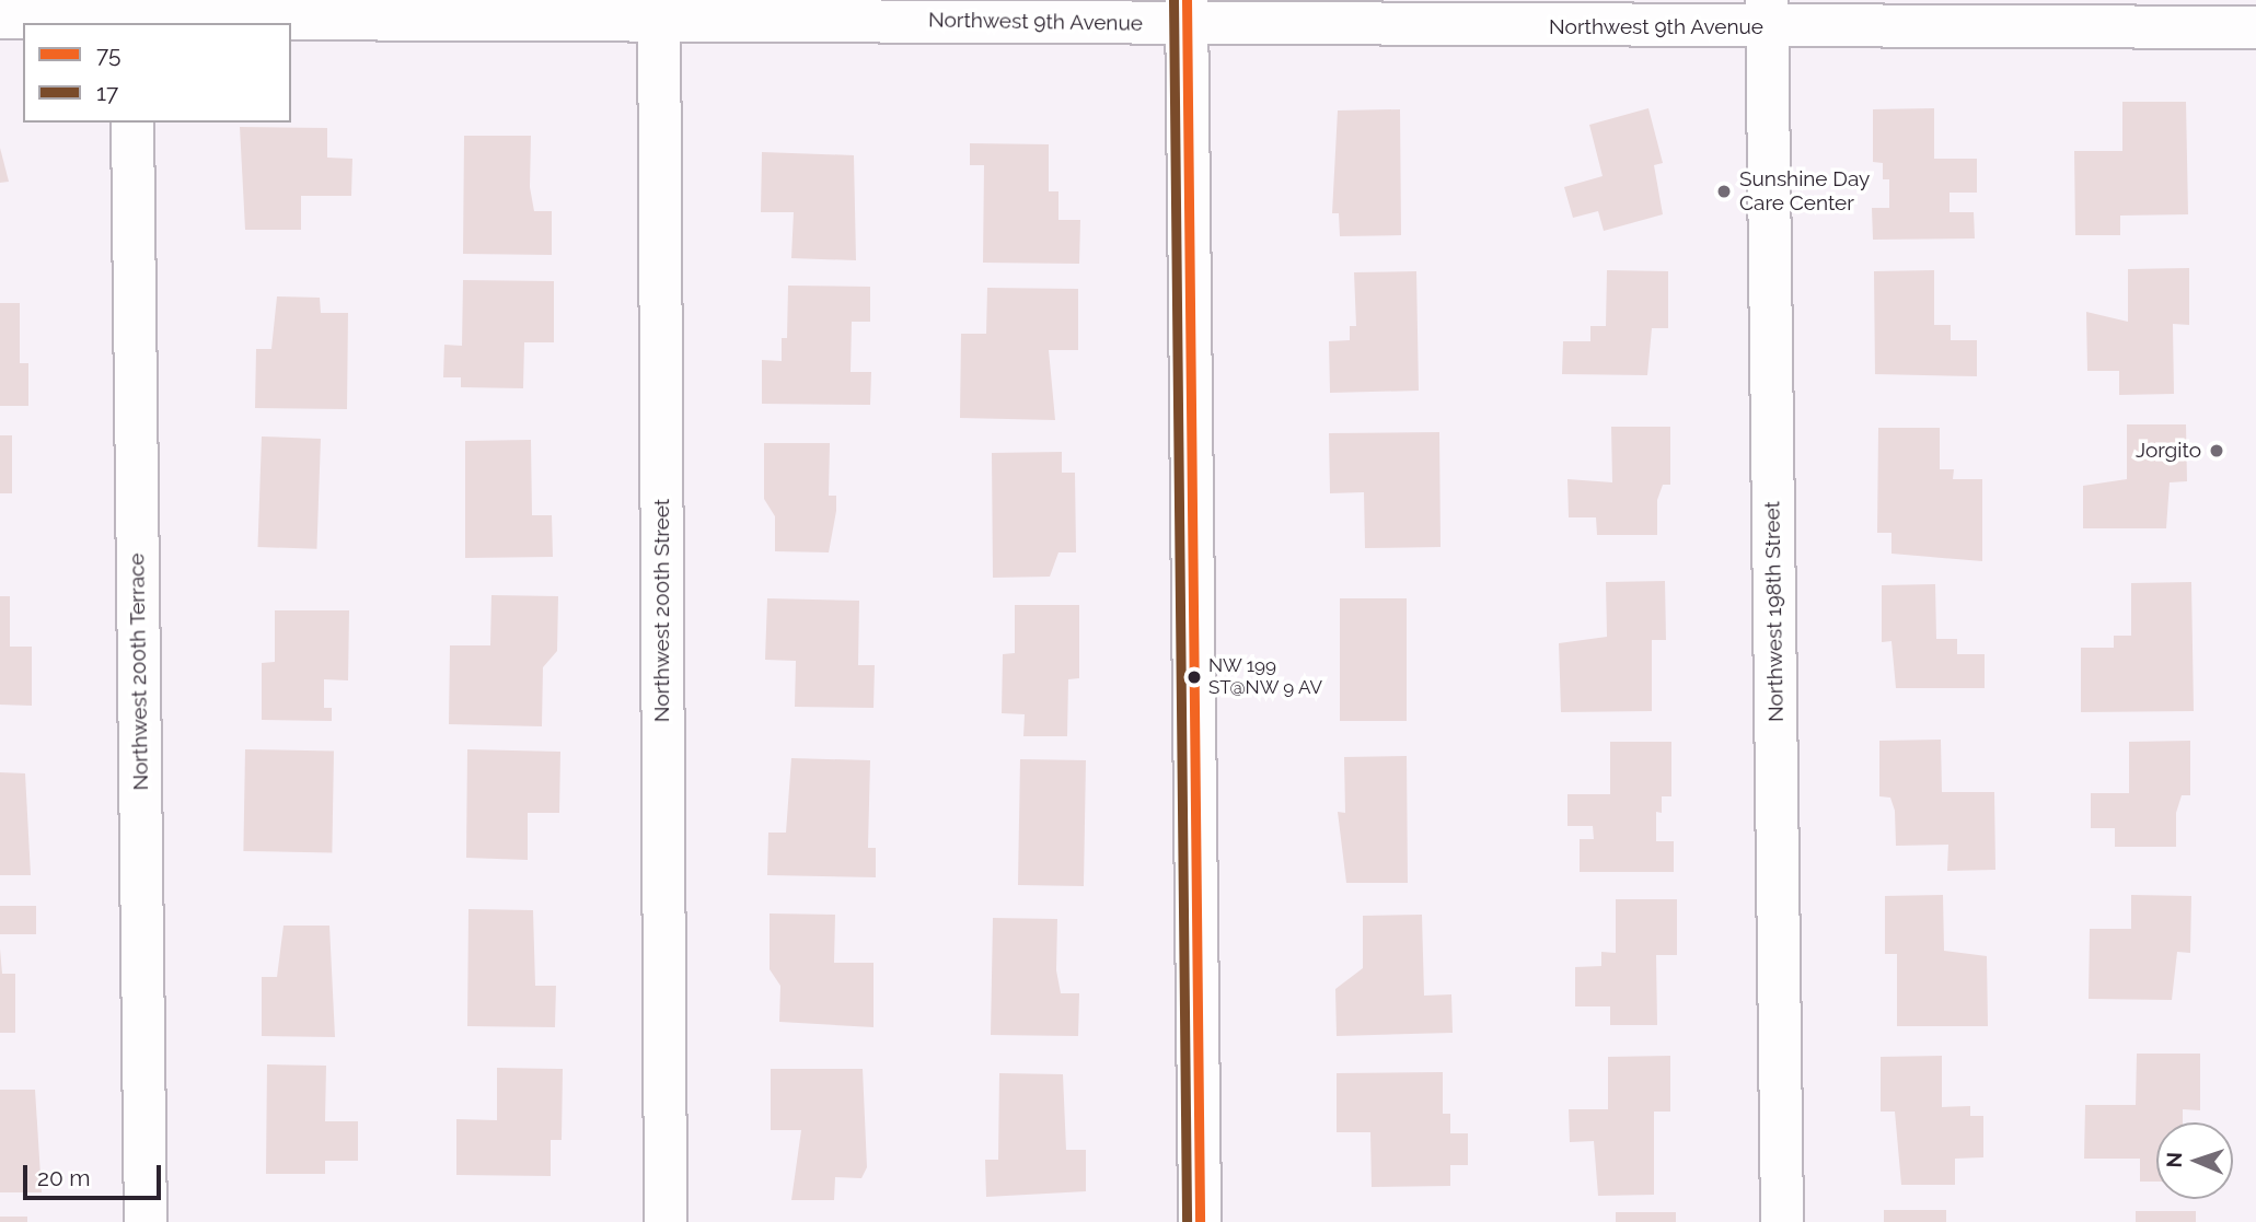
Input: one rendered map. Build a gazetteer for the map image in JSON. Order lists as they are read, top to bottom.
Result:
{
  "streets": {
    "street": [
      "Northwest 9th Avenue",
      "Northwest 200th Street",
      "Northwest 198th Street",
      "Northwest 200th Terrace"
    ]
  },
  "crossings": [
    ["Northwest 9th Avenue", "Northwest 200th Street"],
    ["Northwest 9th Avenue", "Northwest 198th Street"]
  ],
  "places": ["Sunshine Day Care Center", "Jorgito", "NW 199 ST@NW 9 AV"],
  "lines": ["transit line 75", "transit line 17"],
  "legend": ["75", "17"],
  "scale_bar": "20 m",
  "north": "left"
}
